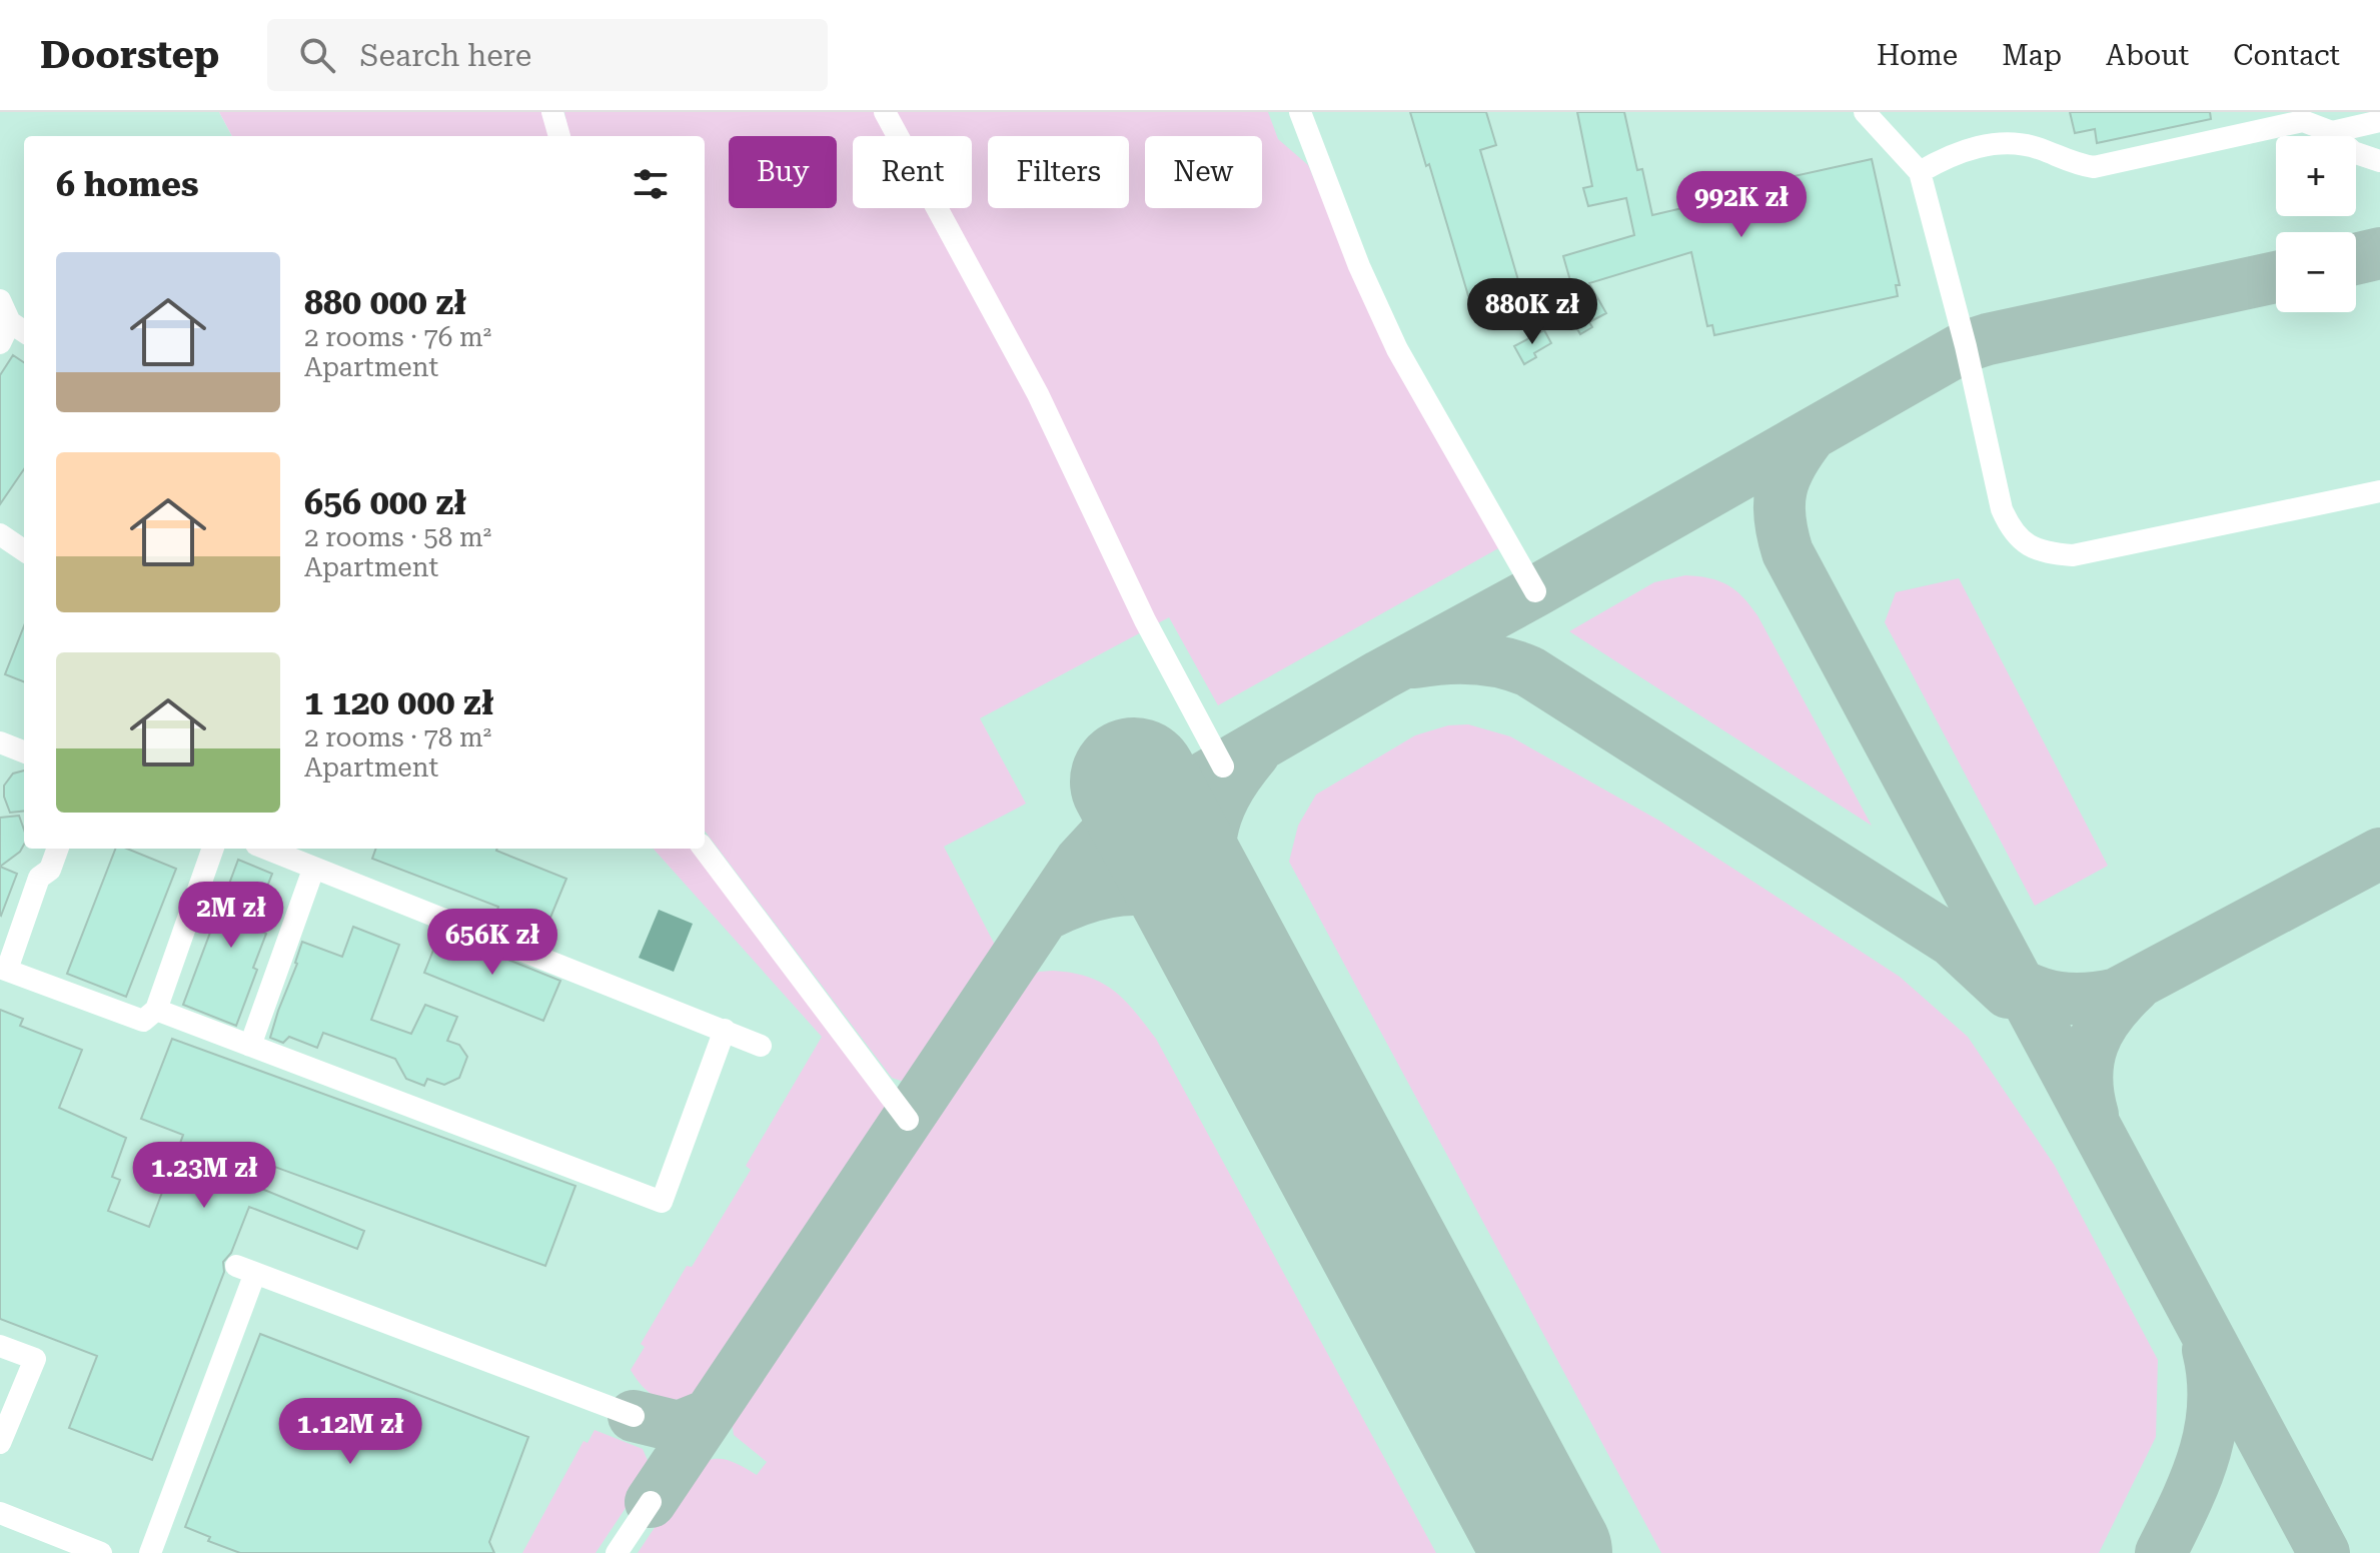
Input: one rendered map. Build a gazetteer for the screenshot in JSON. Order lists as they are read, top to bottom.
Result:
{
  "page": {
    "header": "Doorstep",
    "search": "Search here",
    "nav": [
      "Home",
      "Map",
      "About",
      "Contact"
    ],
    "map_buttons": ["+", "−"],
    "chip": [
      "Buy",
      "Rent",
      "Filters",
      "New"
    ],
    "heading": "6 homes",
    "price": [
      "992K zł",
      "880K zł",
      "2M zł",
      "656K zł",
      "1.23M zł",
      "1.12M zł"
    ],
    "list": [
      {
        "name": "880 000 zł",
        "note": "2 rooms · 76 m² · Apartment"
      },
      {
        "name": "656 000 zł",
        "note": "2 rooms · 58 m² · Apartment"
      },
      {
        "name": "1 120 000 zł",
        "note": "2 rooms · 78 m² · Apartment"
      }
    ]
  }
}
